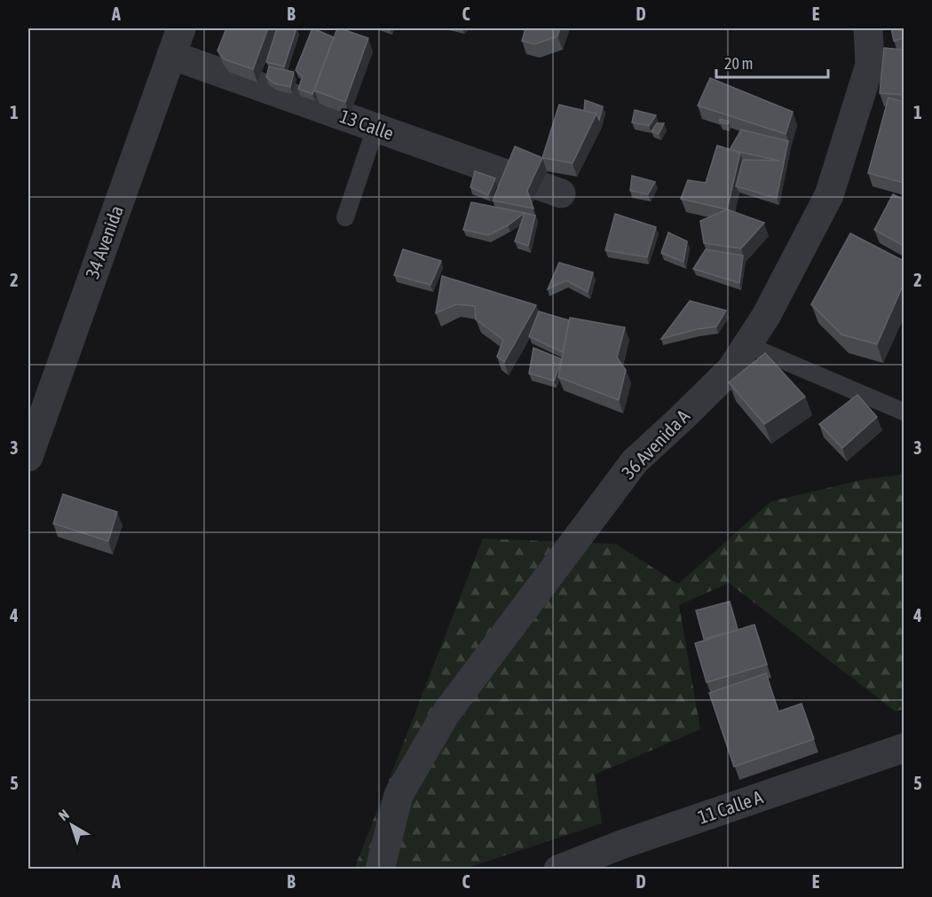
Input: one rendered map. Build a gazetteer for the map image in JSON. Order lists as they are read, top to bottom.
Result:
{
  "streets": {
    "street": [
      "13 Calle",
      "34 Avenida",
      "36 Avenida A",
      "11 Calle A"
    ]
  },
  "crossings": [
    ["13 Calle", "34 Avenida"]
  ],
  "scale_bar": "20 m",
  "north": "top left",
  "grid": {
    "columns": [
      "A",
      "B",
      "C",
      "D",
      "E"
    ],
    "rows": [
      "1",
      "2",
      "3",
      "4",
      "5"
    ]
  }
}
